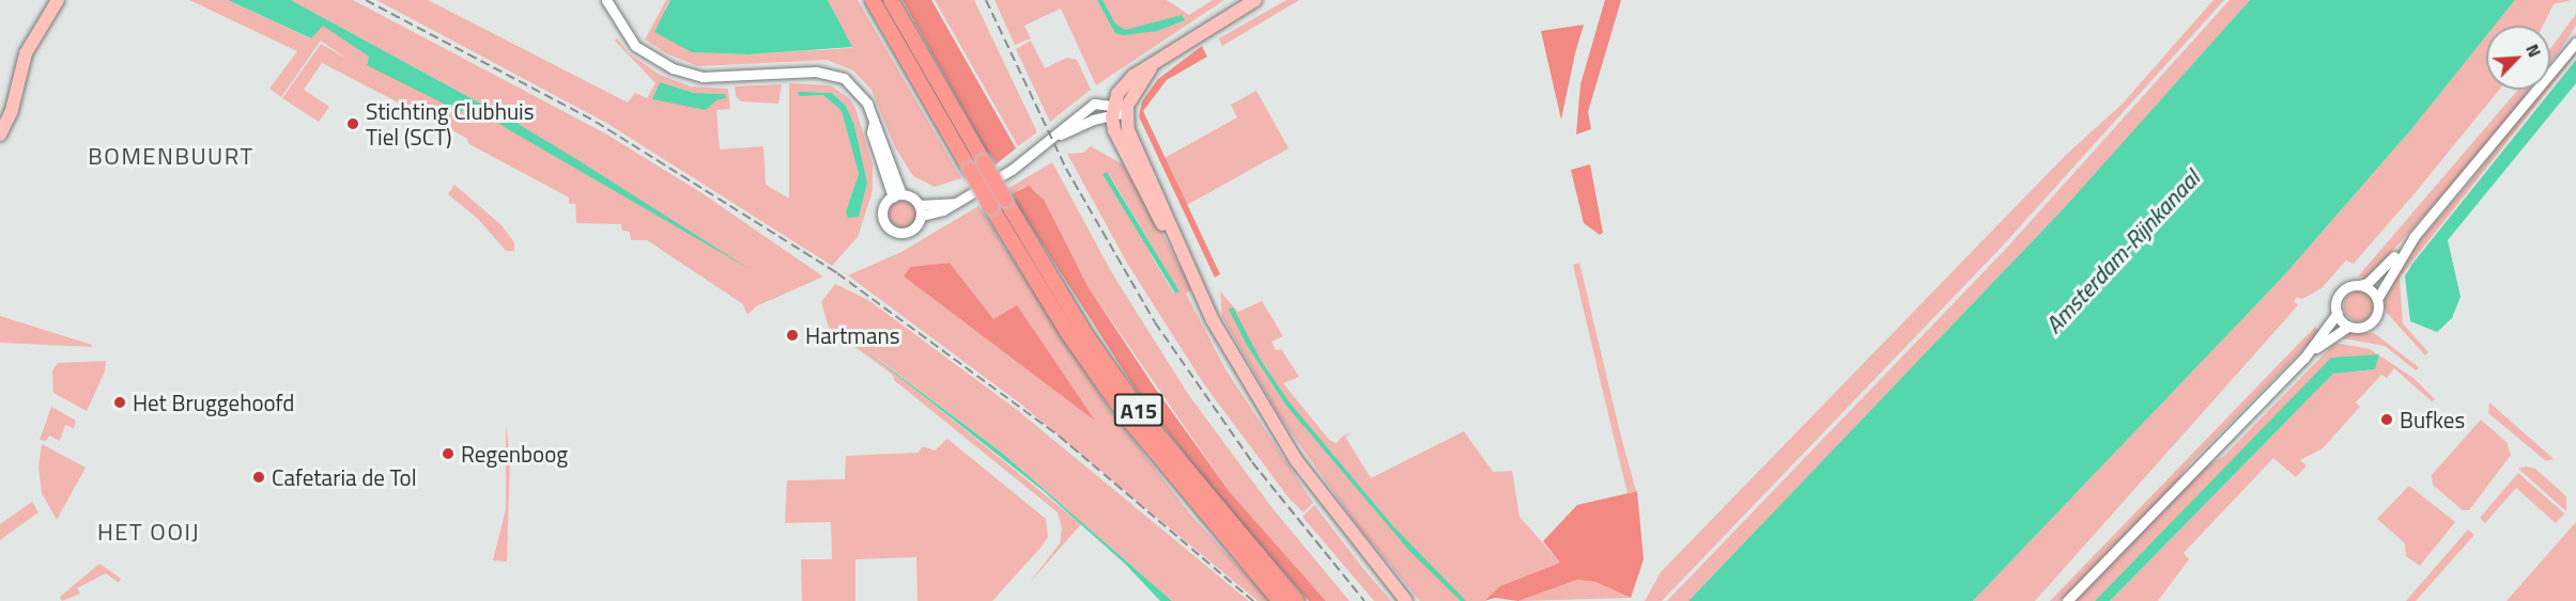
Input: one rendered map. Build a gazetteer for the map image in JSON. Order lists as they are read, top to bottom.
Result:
{
  "streets": {
    "highway": ["A15"]
  },
  "districts": ["BOMENBUURT", "HET OOIJ"],
  "water": ["Amsterdam-Rijnkanaal"],
  "places": [
    "Stichting Clubhuis Tiel (SCT)",
    "Hartmans",
    "Het Bruggehoofd",
    "Bufkes",
    "Regenboog",
    "Cafetaria de Tol"
  ],
  "north": "top right"
}
